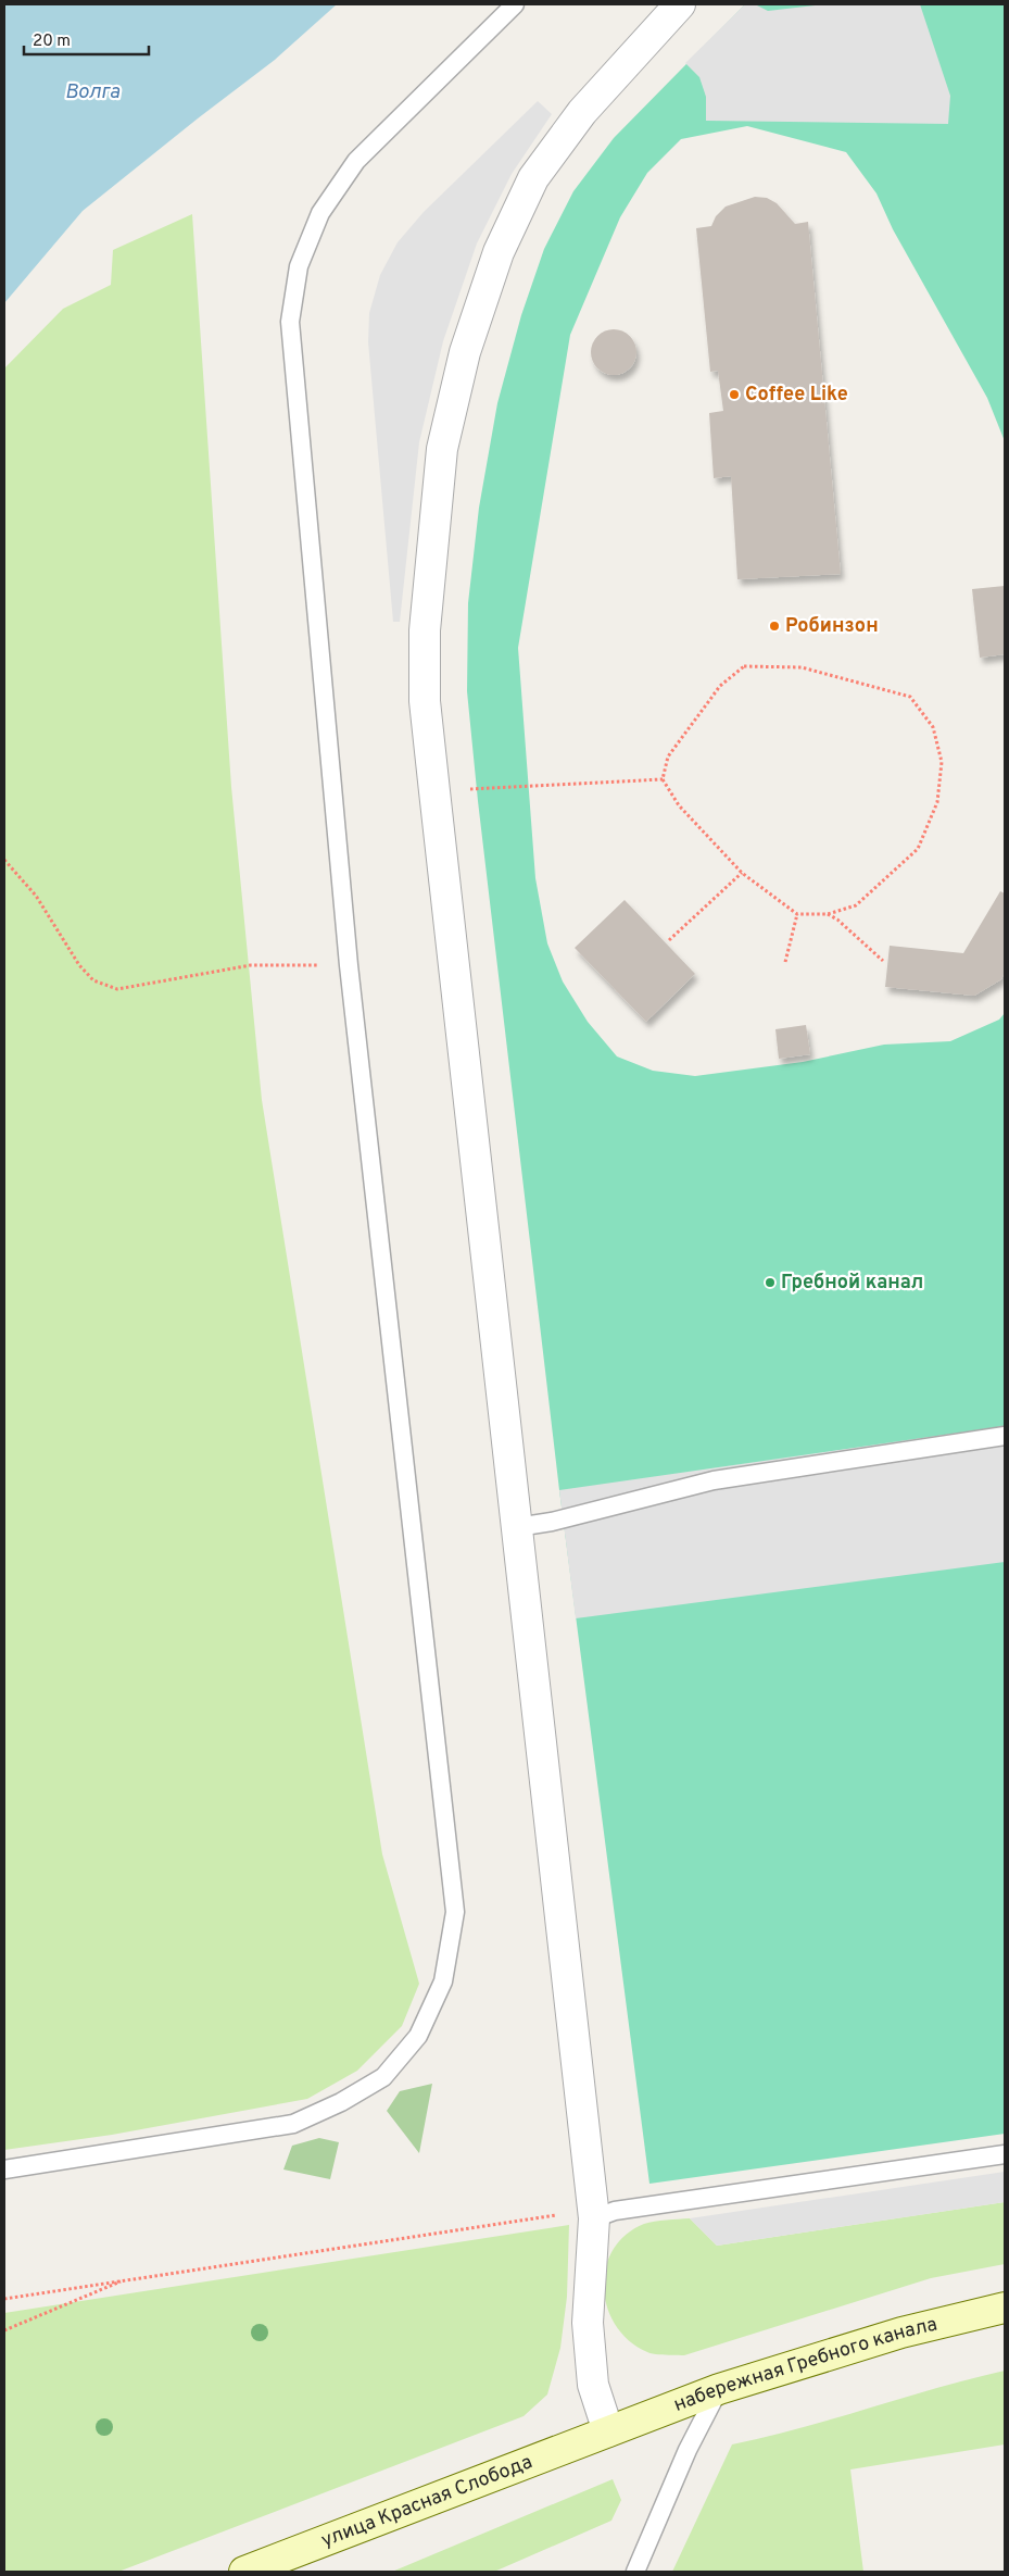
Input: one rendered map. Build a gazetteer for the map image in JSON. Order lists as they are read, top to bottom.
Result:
{
  "streets": {
    "street": ["набережная Гребного канала", "улица Красная Слобода"]
  },
  "crossings": [
    ["набережная Гребного канала", "улица Красная Слобода"]
  ],
  "water": ["Волга"],
  "places": ["Coffee Like", "Робинзон", "Гребной канал"],
  "scale_bar": "20 m"
}
